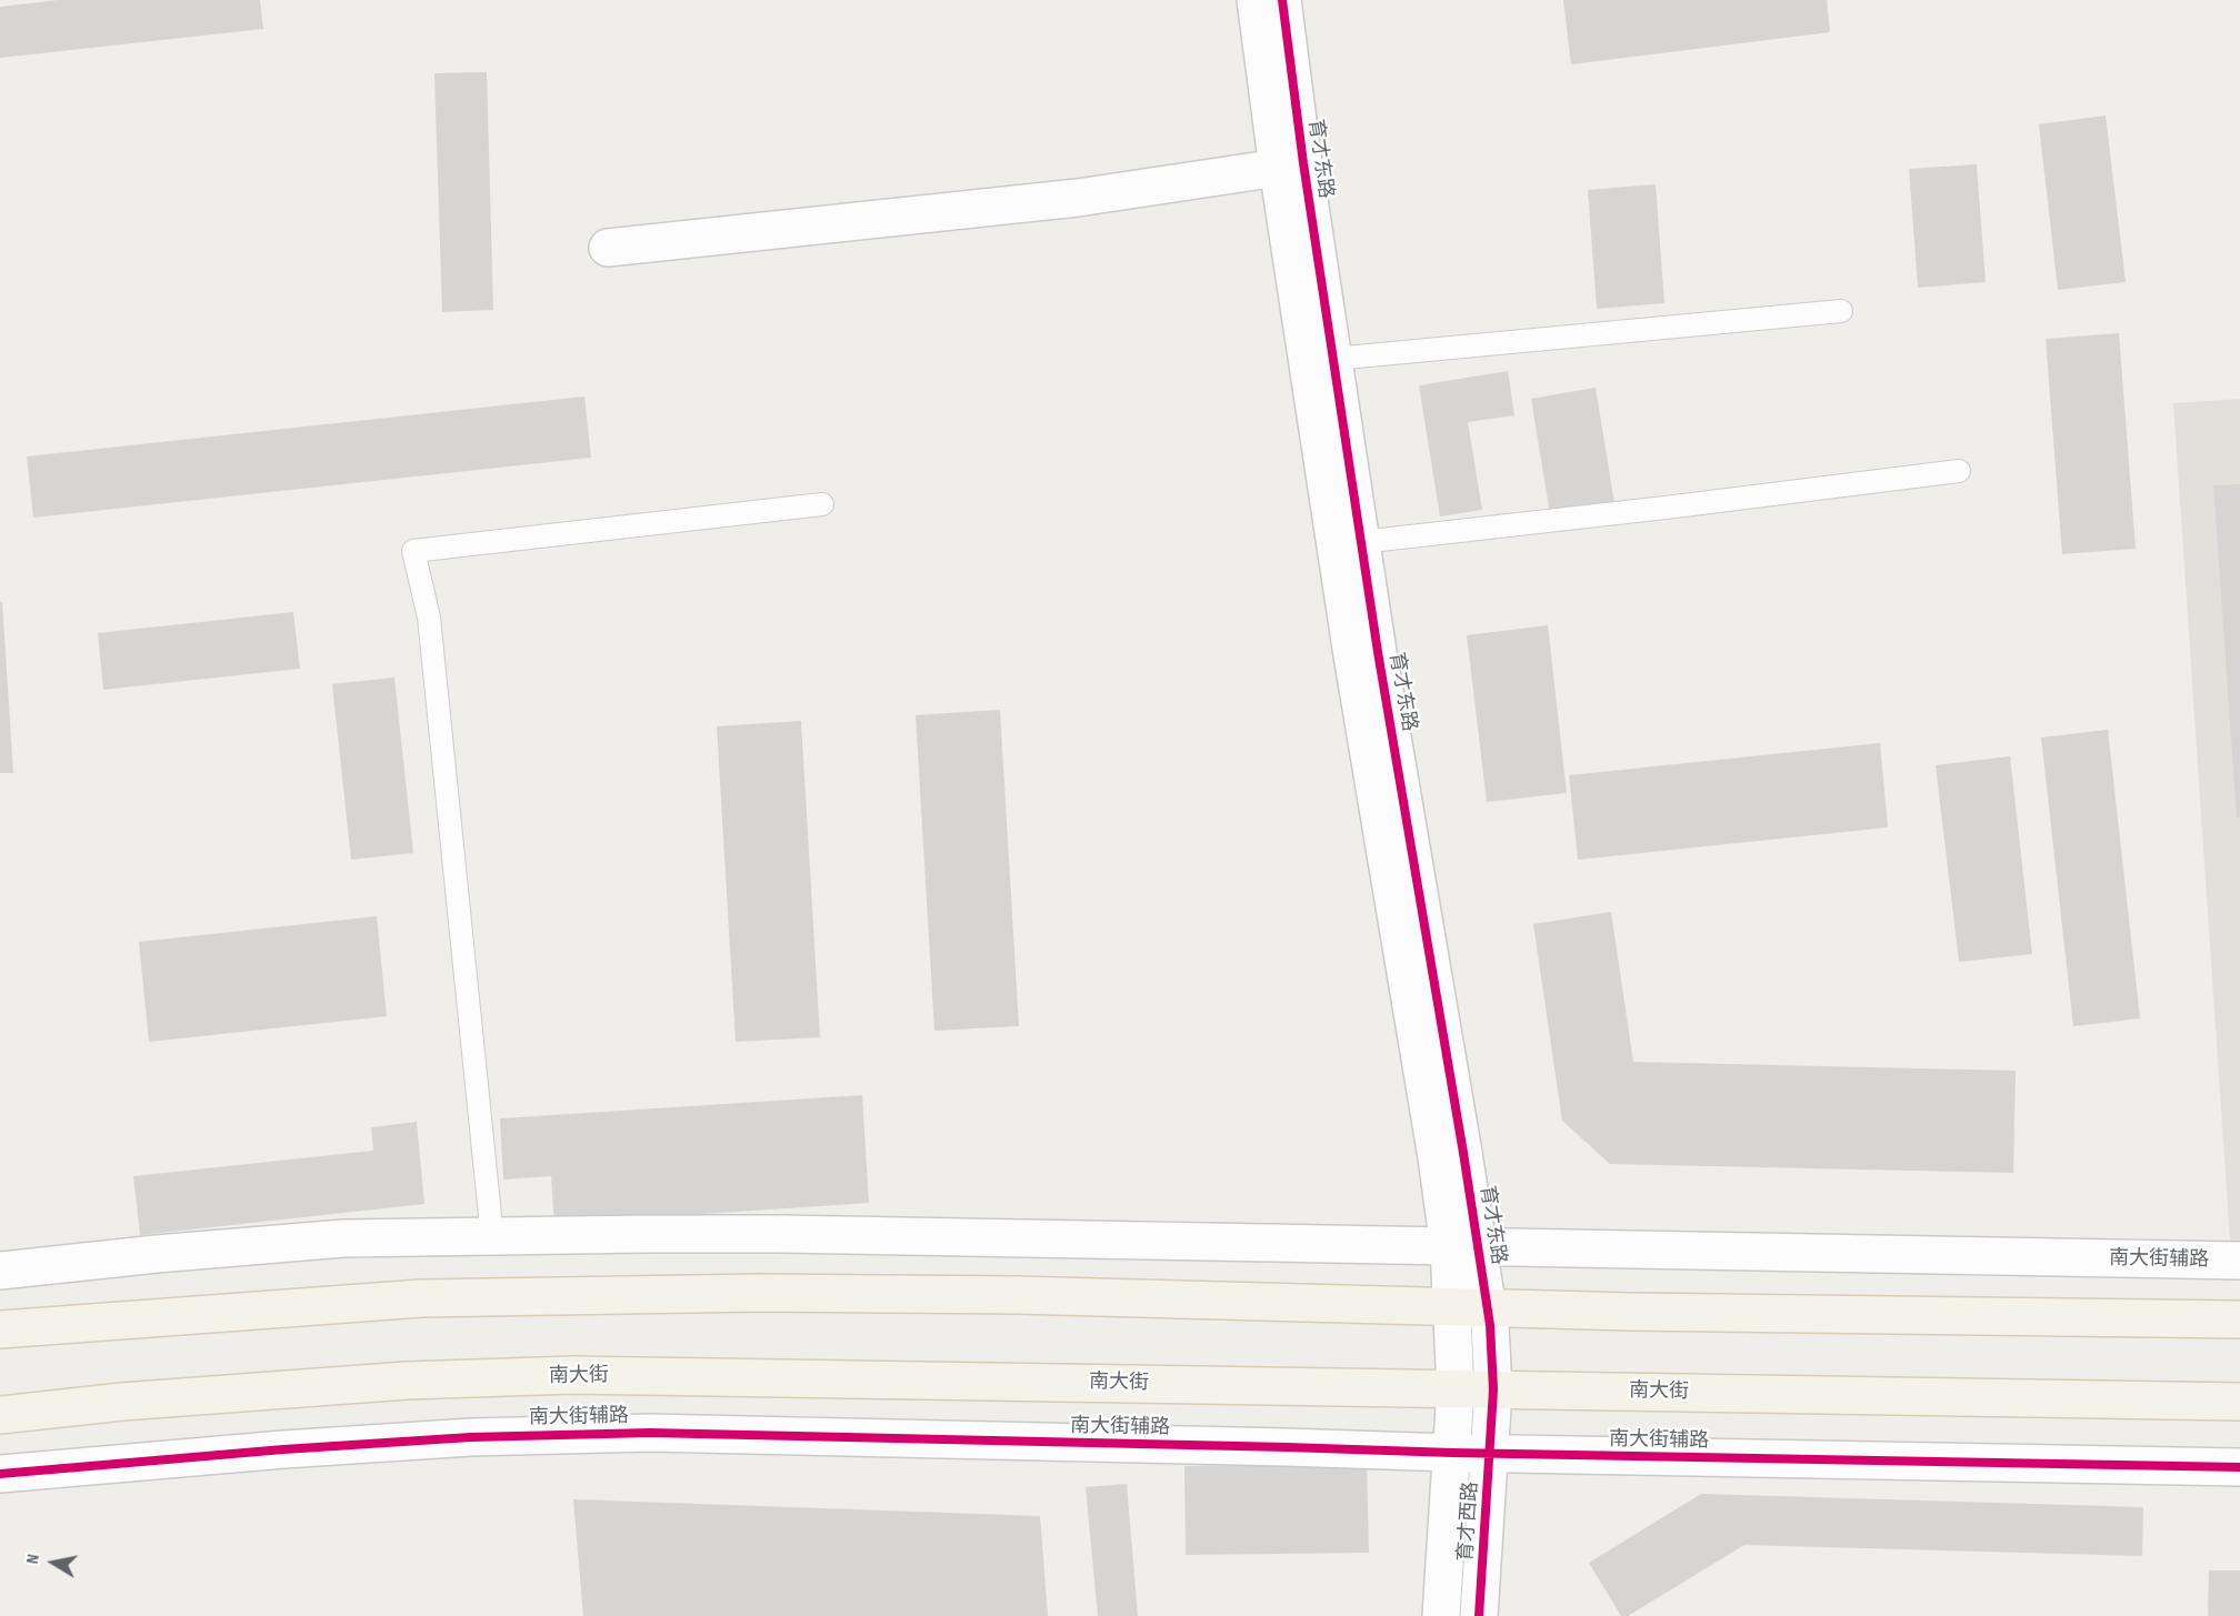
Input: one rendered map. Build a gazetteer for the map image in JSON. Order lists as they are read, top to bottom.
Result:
{
  "streets": {
    "main road": ["南大街"],
    "street": ["育才东路", "南大街辅路", "育才西路"]
  },
  "crossings": [
    ["育才东路", "南大街辅路"],
    ["育才东路", "南大街"],
    ["育才东路", "育才西路"],
    ["南大街辅路", "育才西路"],
    ["南大街", "育才西路"]
  ],
  "north": "left"
}
